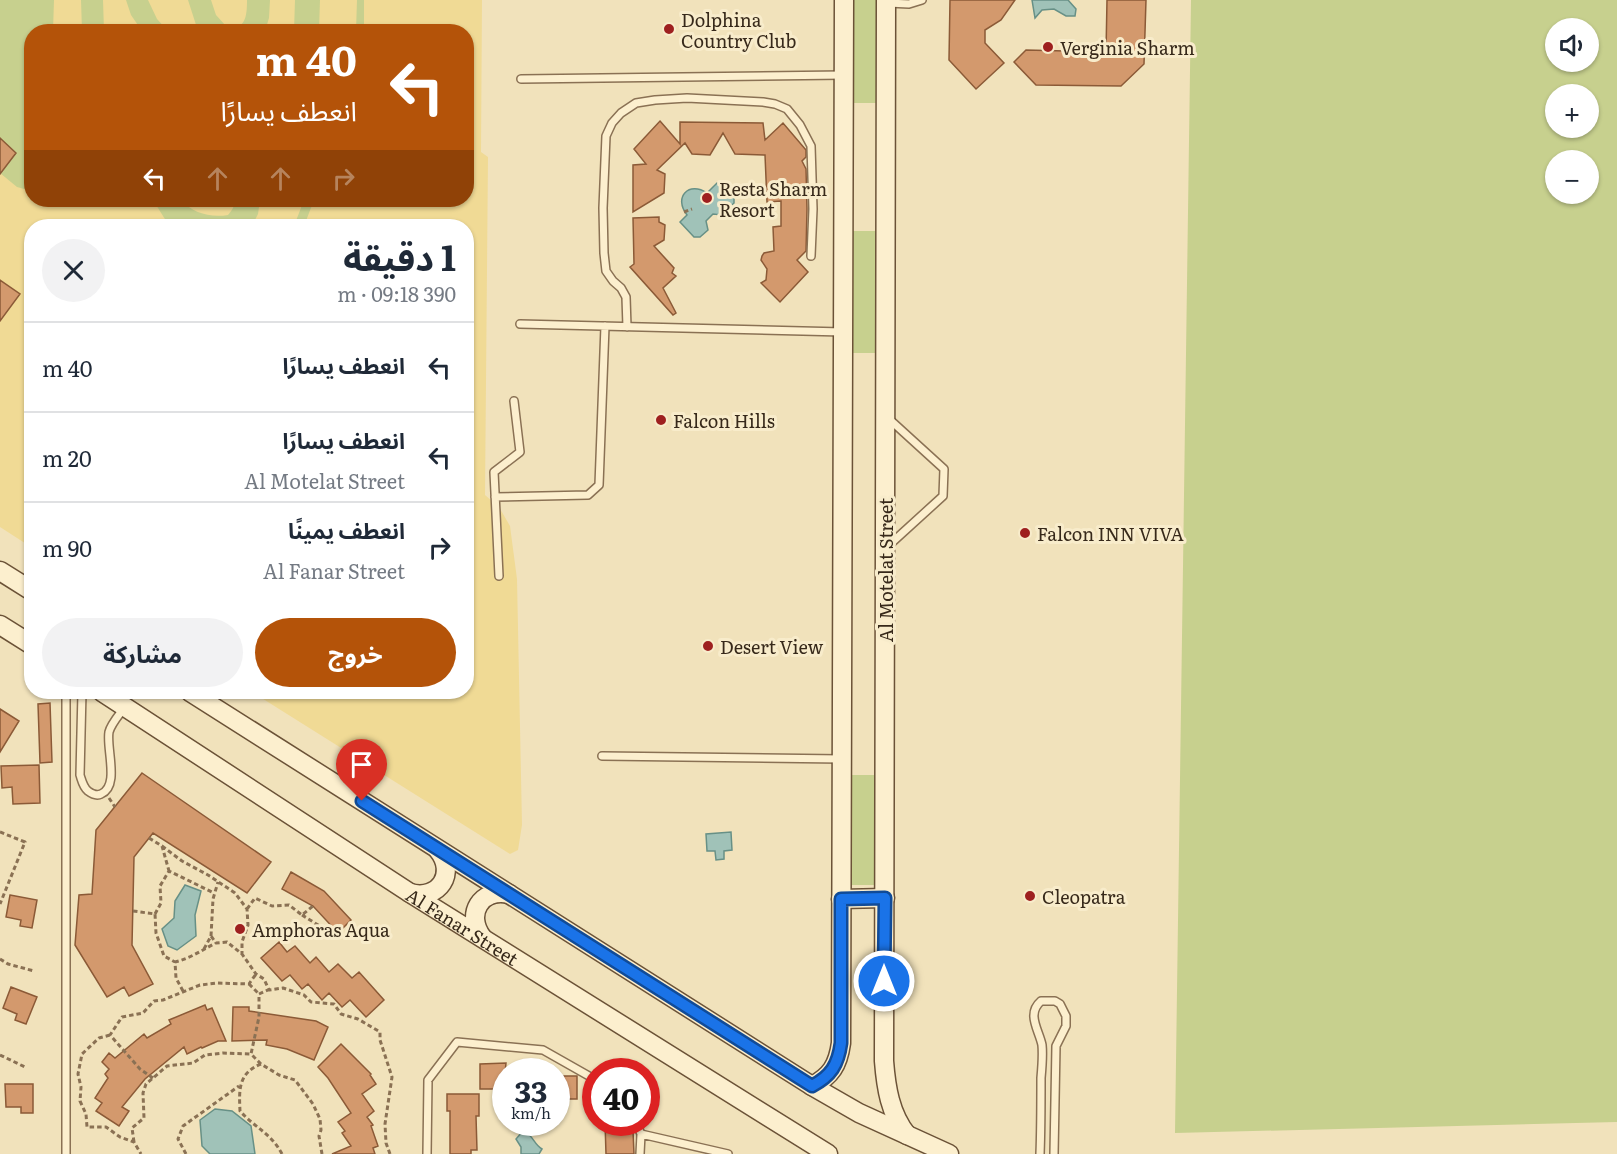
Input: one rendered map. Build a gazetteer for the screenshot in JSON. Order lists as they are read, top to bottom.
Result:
{
  "streets": {
    "street": ["Al Motelat Street", "Al Fanar Street"]
  },
  "places": [
    "Dolphina Country Club",
    "Verginia Sharm",
    "Resta Sharm Resort",
    "Falcon Hills",
    "Falcon INN VIVA",
    "Desert View",
    "Cleopatra",
    "Amphoras Aqua"
  ],
  "page": {
    "map_buttons": ["+", "−"],
    "turn": ["40 m", "انعطف يسارًا"],
    "heading": ["1 دقيقة", "390 m · 09:18"],
    "list": [
      {
        "name": "انعطف يسارًا",
        "value": "40 m"
      },
      {
        "name": "انعطف يسارًا",
        "note": "Al Motelat Street",
        "value": "20 m"
      },
      {
        "name": "انعطف يمينًا",
        "note": "Al Fanar Street",
        "value": "90 m"
      }
    ],
    "buttons": ["خروج", "مشاركة"],
    "speed": "33 km/h",
    "limit": "40"
  }
}
